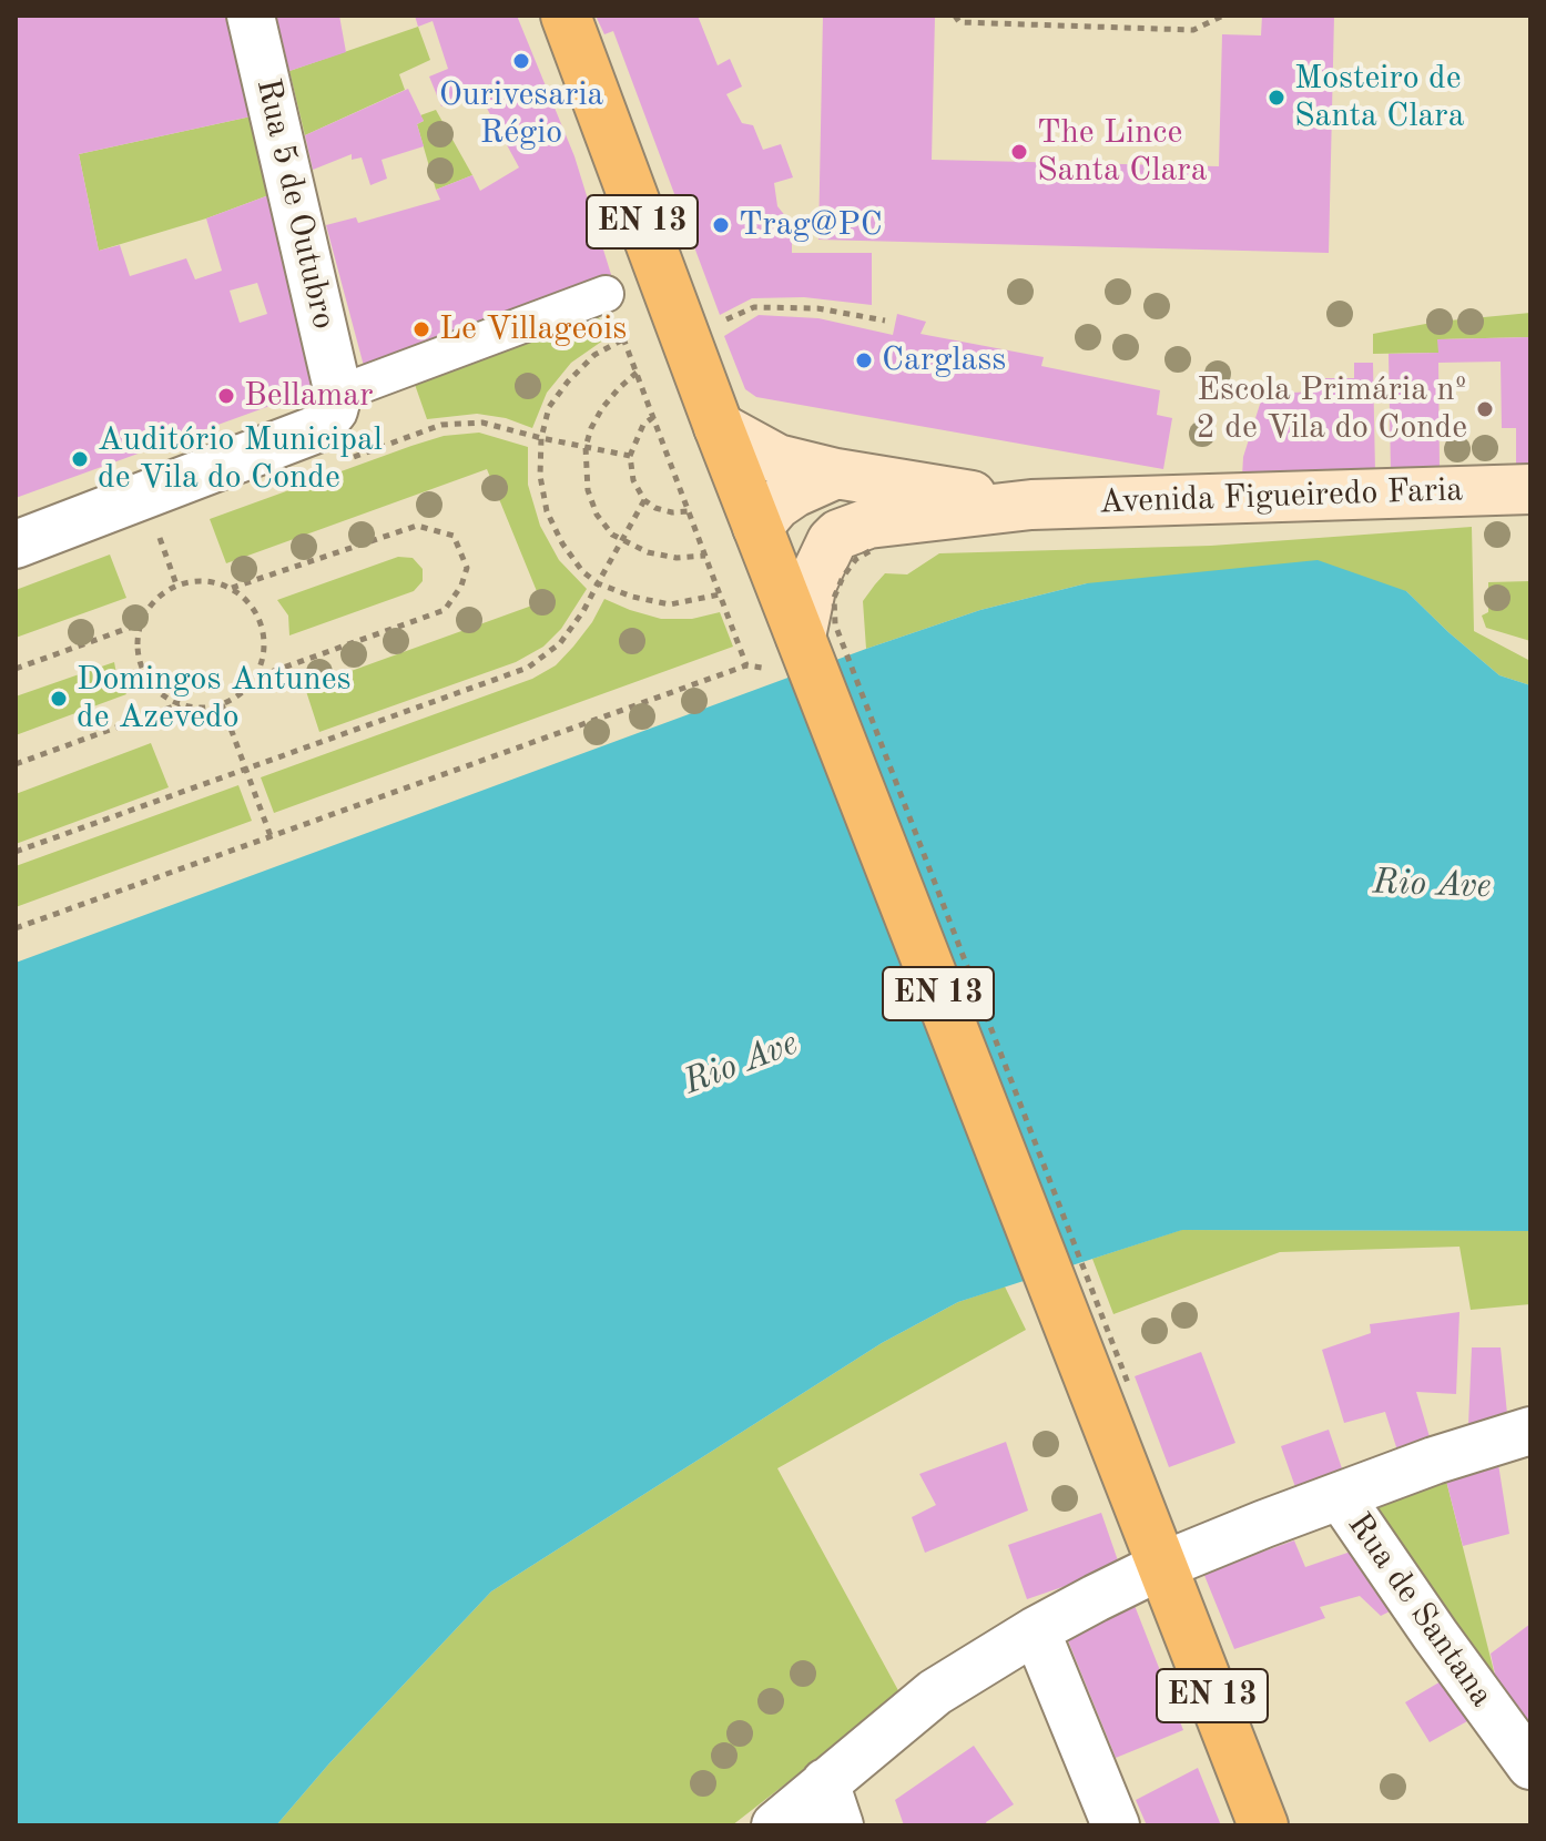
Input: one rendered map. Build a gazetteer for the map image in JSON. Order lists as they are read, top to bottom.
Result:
{
  "streets": {
    "main road": ["EN 13", "Avenida Figueiredo Faria"],
    "street": ["Rua 5 de Outubro", "Rua de Santana"]
  },
  "crossings": [
    ["EN 13", "Avenida Figueiredo Faria"]
  ],
  "water": ["Rio Ave"],
  "places": [
    "Ourivesaria Régio",
    "Mosteiro de Santa Clara",
    "The Lince Santa Clara",
    "Trag@PC",
    "Le Villageois",
    "Carglass",
    "Bellamar",
    "Escola Primária nº 2 de Vila do Conde",
    "Auditório Municipal de Vila do Conde",
    "Domingos Antunes de Azevedo"
  ]
}
